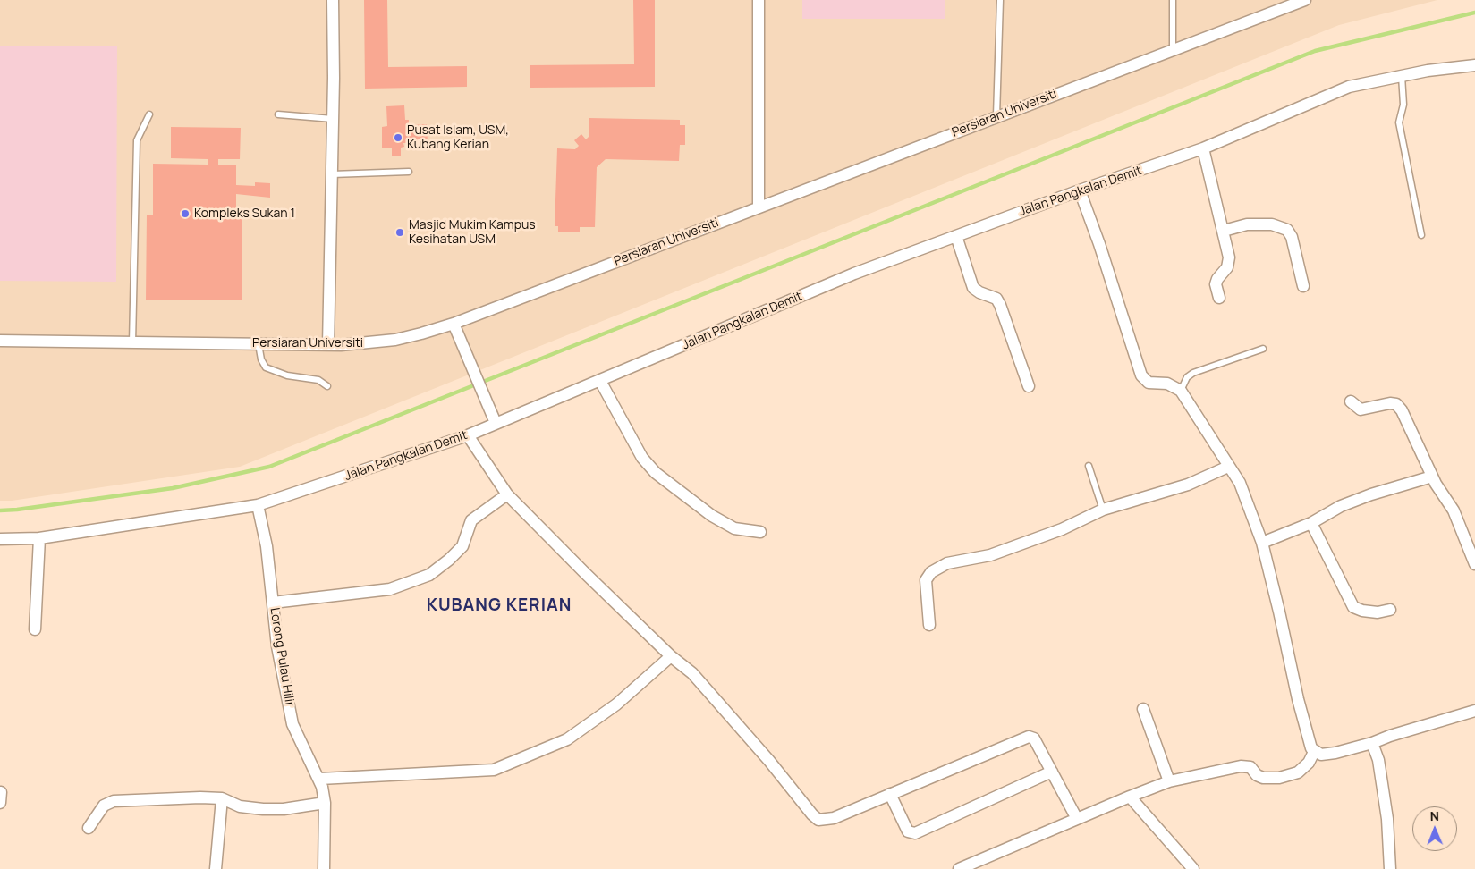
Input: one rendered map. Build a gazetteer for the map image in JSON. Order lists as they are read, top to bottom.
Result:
{
  "streets": {
    "street": ["Persiaran Universiti", "Jalan Pangkalan Demit", "Lorong Pulau Hilir"]
  },
  "crossings": [
    ["Jalan Pangkalan Demit", "Lorong Pulau Hilir"]
  ],
  "districts": ["KUBANG KERIAN"],
  "places": ["Pusat Islam, USM, Kubang Kerian", "Kompleks Sukan 1", "Masjid Mukim Kampus Kesihatan USM"],
  "north": "top"
}
